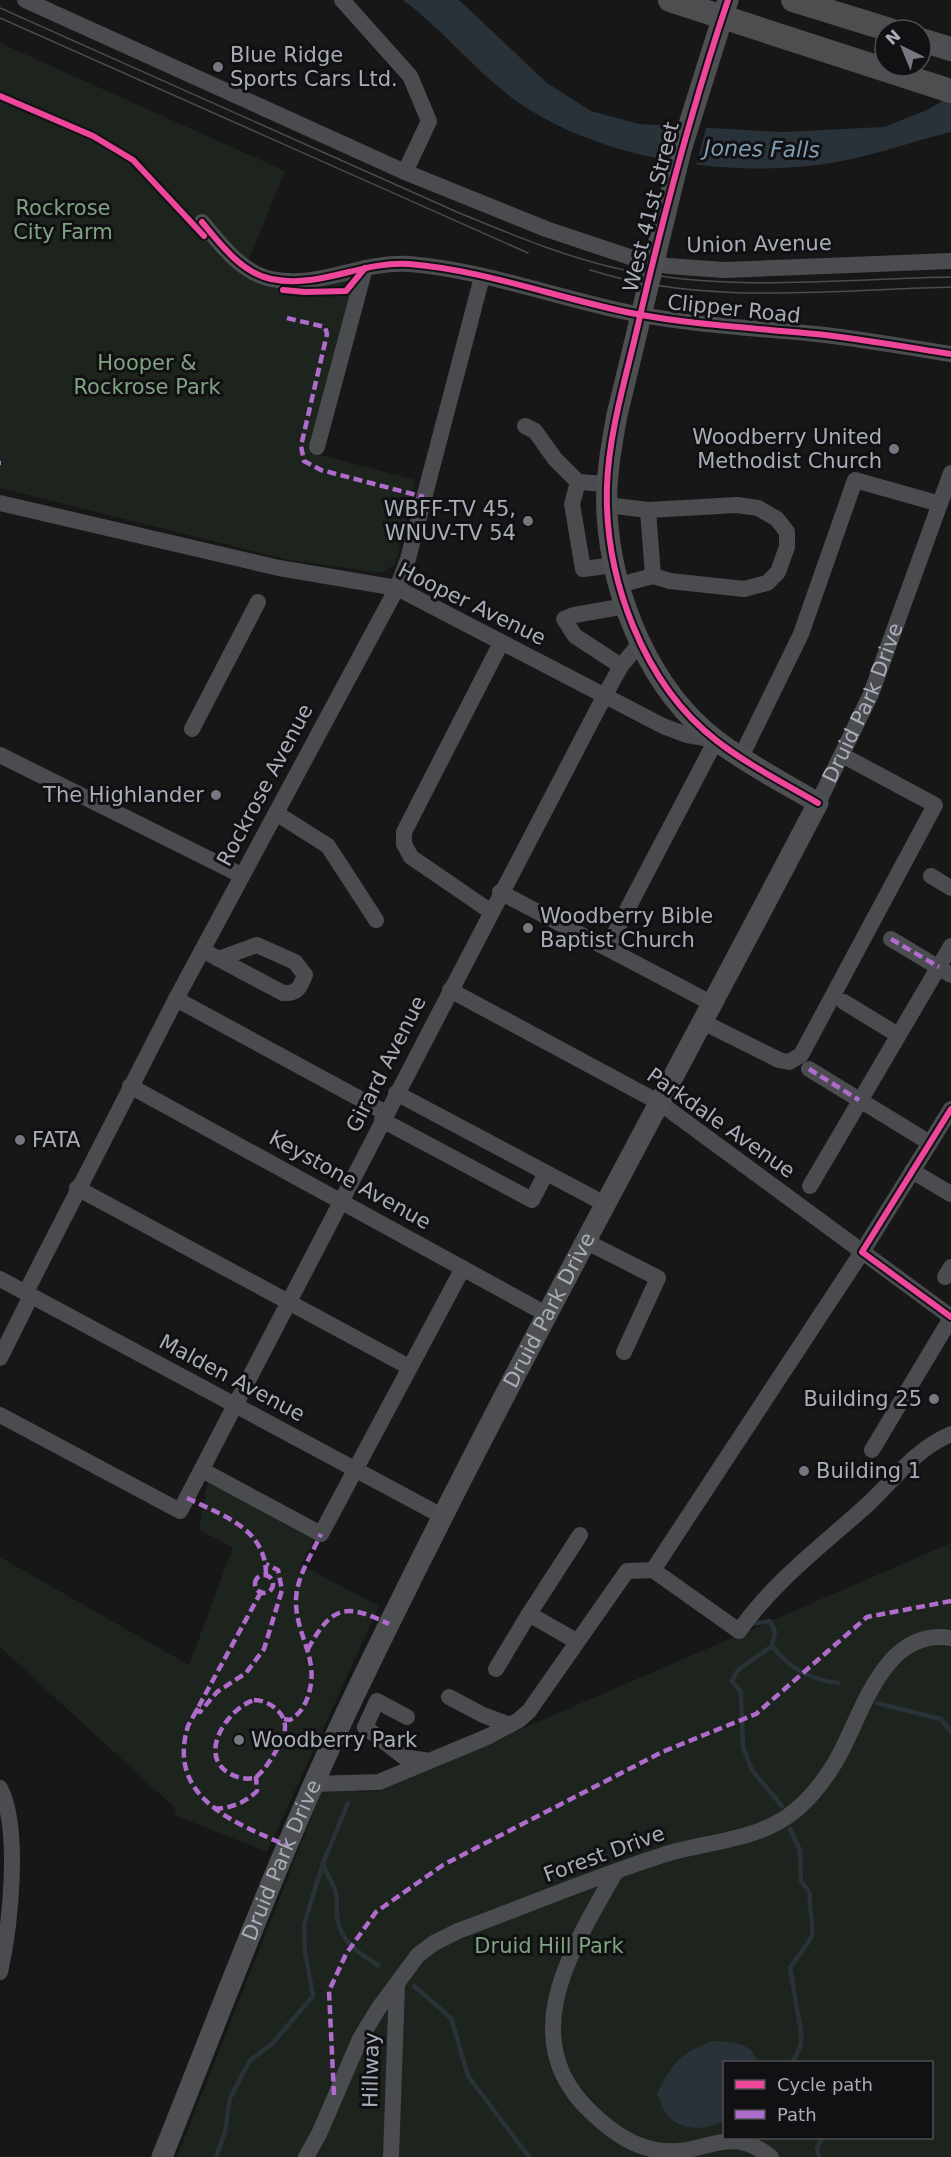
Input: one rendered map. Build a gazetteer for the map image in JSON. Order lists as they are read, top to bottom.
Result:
{
  "streets": {
    "main road": ["West 41st Street", "Druid Park Drive"],
    "street": [
      "Union Avenue",
      "Clipper Road",
      "Hooper Avenue",
      "Rockrose Avenue",
      "Girard Avenue",
      "Parkdale Avenue",
      "Keystone Avenue",
      "Malden Avenue",
      "Forest Drive",
      "Hillway"
    ]
  },
  "crossings": [
    ["West 41st Street", "Hooper Avenue"],
    ["West 41st Street", "Druid Park Drive"],
    ["West 41st Street", "Girard Avenue"],
    ["Clipper Road", "Rockrose Avenue"],
    ["Hooper Avenue", "Rockrose Avenue"],
    ["Hooper Avenue", "Girard Avenue"],
    ["Druid Park Drive", "Parkdale Avenue"],
    ["Druid Park Drive", "Keystone Avenue"],
    ["Druid Park Drive", "Malden Avenue"],
    ["Rockrose Avenue", "Keystone Avenue"],
    ["Rockrose Avenue", "Malden Avenue"],
    ["Girard Avenue", "Parkdale Avenue"],
    ["Girard Avenue", "Keystone Avenue"],
    ["Girard Avenue", "Malden Avenue"],
    ["Forest Drive", "Hillway"]
  ],
  "water": ["Jones Falls"],
  "parks": ["Rockrose City Farm", "Hooper & Rockrose Park", "Druid Hill Park"],
  "places": [
    "Blue Ridge Sports Cars Ltd.",
    "Woodberry United Methodist Church",
    "WBFF-TV 45, WNUV-TV 54",
    "The Highlander",
    "Woodberry Bible Baptist Church",
    "FATA",
    "Building 25",
    "Building 1",
    "Woodberry Park"
  ],
  "legend": ["Cycle path", "Path"],
  "north": "top left"
}
